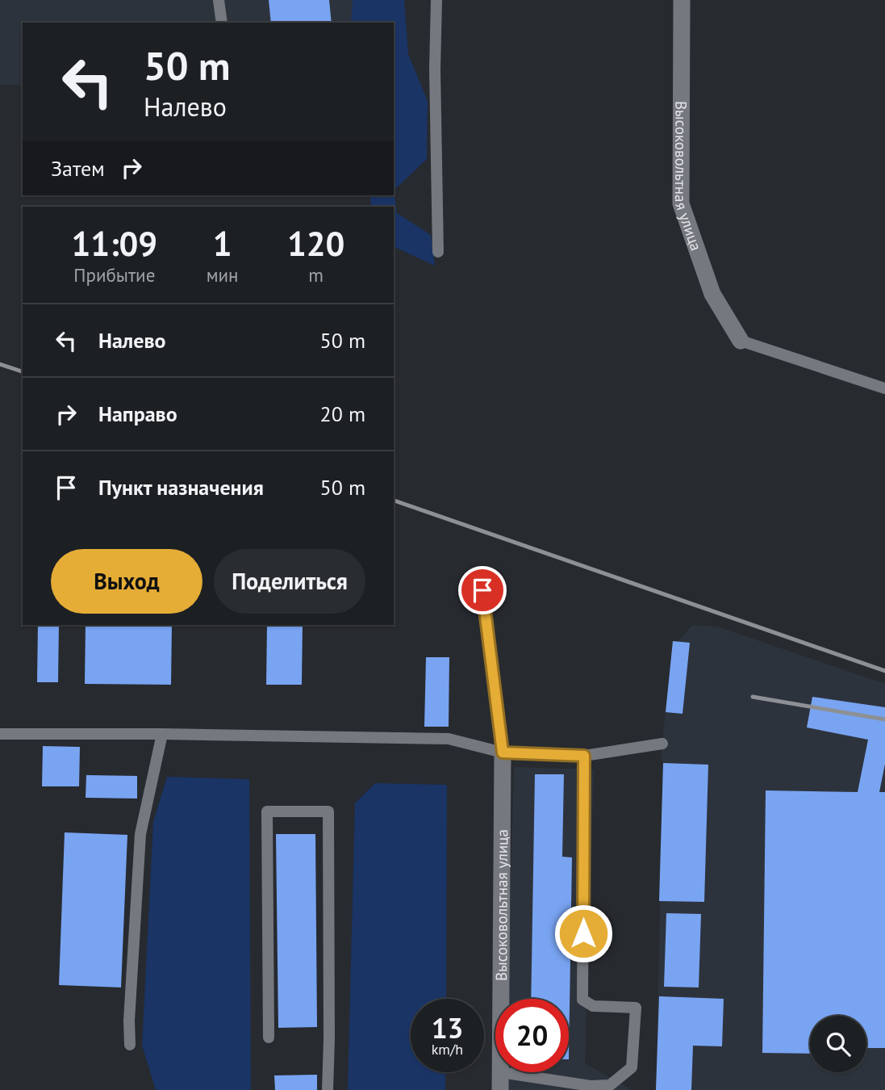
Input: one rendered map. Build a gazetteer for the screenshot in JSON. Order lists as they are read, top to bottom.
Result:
{
  "streets": {
    "street": ["Высоковольтная улица"]
  },
  "page": {
    "turn": ["50 m", "Налево"],
    "then": "Затем",
    "eta": [
      "11:09",
      "Прибытие",
      "1",
      "мин",
      "120",
      "m"
    ],
    "list": [
      {
        "name": "Налево",
        "value": "50 m"
      },
      {
        "name": "Направо",
        "value": "20 m"
      },
      {
        "name": "Пункт назначения",
        "value": "50 m"
      }
    ],
    "buttons": ["Выход", "Поделиться"],
    "speed": "13 km/h",
    "limit": "20"
  }
}
